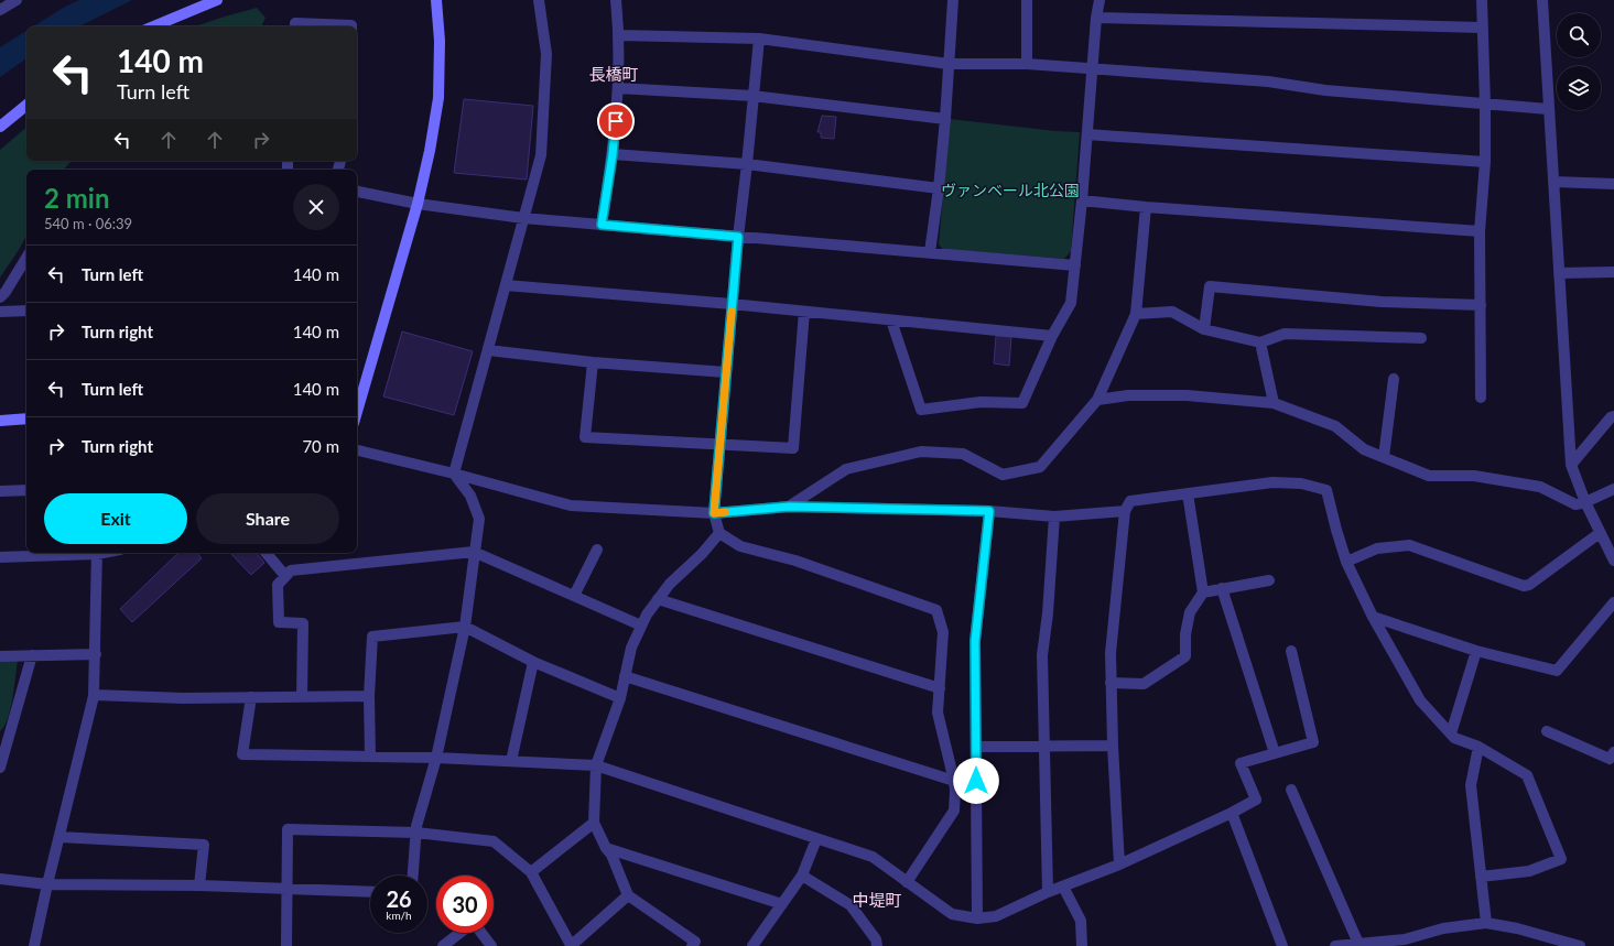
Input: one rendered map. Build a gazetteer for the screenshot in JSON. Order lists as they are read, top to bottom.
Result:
{
  "districts": ["長橋町", "中堤町"],
  "parks": ["ヴァンベール北公園"],
  "page": {
    "turn": ["140 m", "Turn left"],
    "heading": ["2 min", "540 m · 06:39"],
    "list": [
      {
        "name": "Turn left",
        "value": "140 m"
      },
      {
        "name": "Turn right",
        "value": "140 m"
      },
      {
        "name": "Turn left",
        "value": "140 m"
      },
      {
        "name": "Turn right",
        "value": "70 m"
      }
    ],
    "buttons": ["Exit", "Share"],
    "speed": "26 km/h",
    "limit": "30"
  }
}
